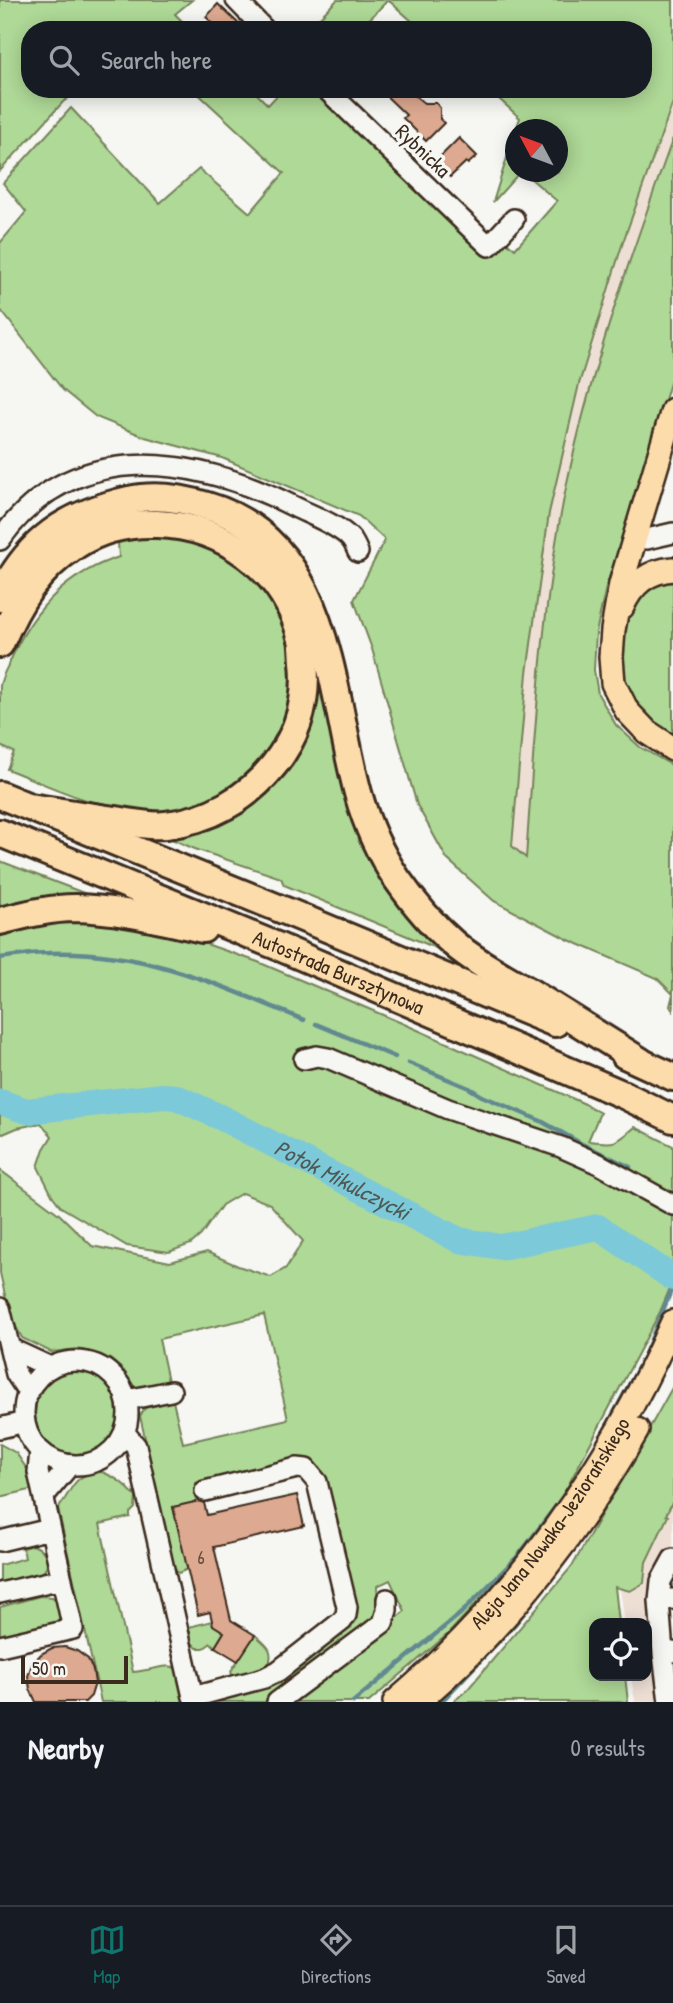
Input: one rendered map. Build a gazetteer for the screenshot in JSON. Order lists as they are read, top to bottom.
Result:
{
  "streets": {
    "highway": ["Autostrada Bursztynowa"],
    "main road": ["Aleja Jana Nowaka-Jeziorańskiego"],
    "street": ["Rybnicka"]
  },
  "water": ["Potok Mikulczycki"],
  "house_numbers": ["6"],
  "scale_bar": "50 m",
  "north": "top left",
  "page": {
    "search": "Search here",
    "scale": "50 m",
    "heading": ["Nearby", "0 results"],
    "nav": ["Map", "Directions", "Saved"]
  }
}
